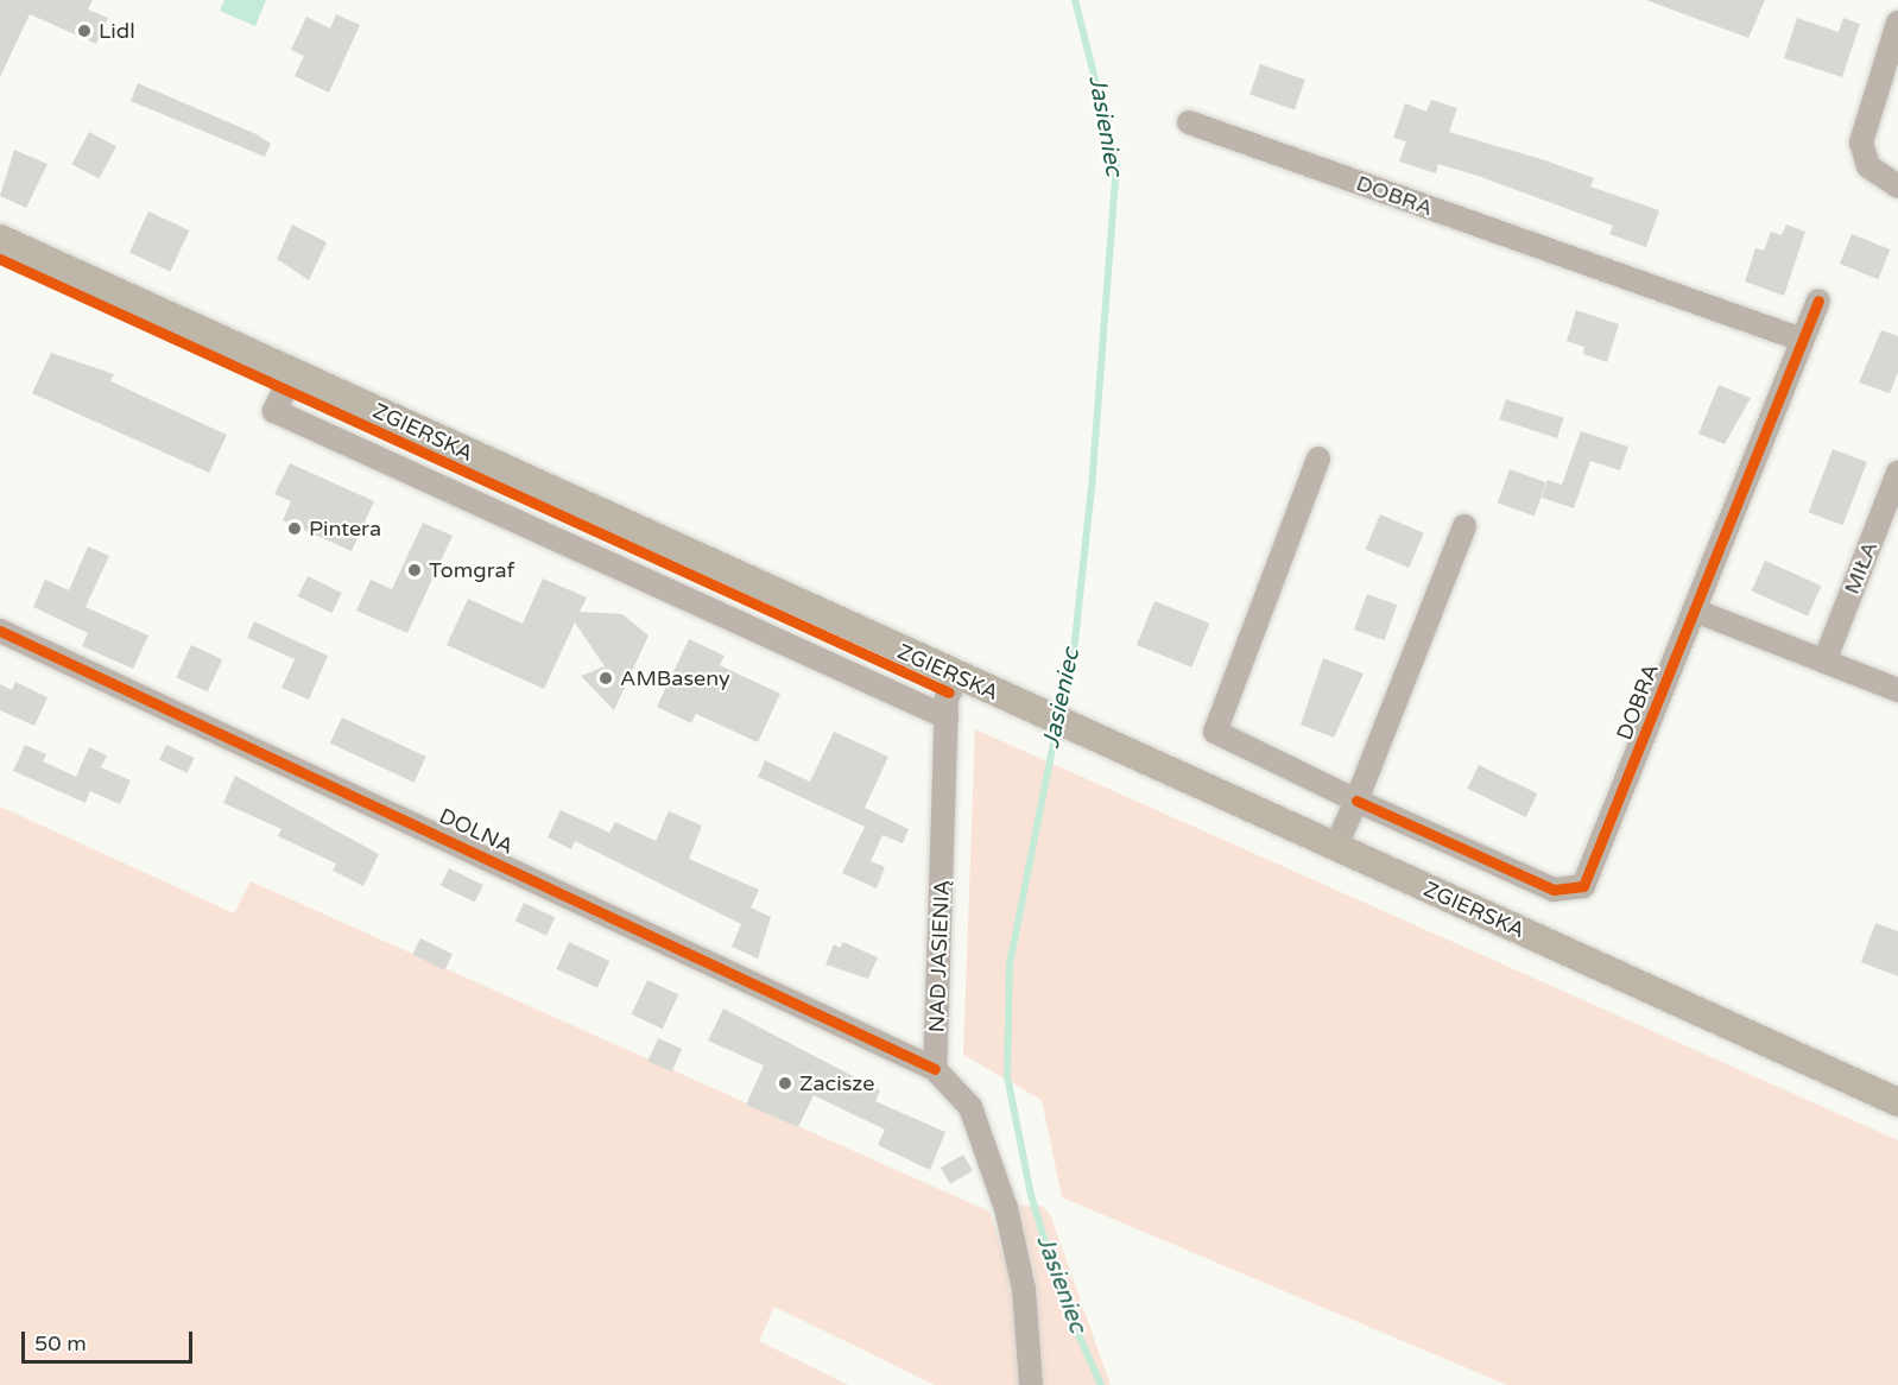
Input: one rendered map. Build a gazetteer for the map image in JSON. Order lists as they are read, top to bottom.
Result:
{
  "streets": {
    "main road": ["ZGIERSKA"],
    "street": [
      "DOBRA",
      "MIŁA",
      "DOLNA",
      "NAD JASIENIĄ"
    ]
  },
  "crossings": [
    ["ZGIERSKA", "NAD JASIENIĄ"],
    ["DOLNA", "NAD JASIENIĄ"]
  ],
  "water": ["Jasieniec"],
  "places": [
    "Lidl",
    "Pintera",
    "Tomgraf",
    "AMBaseny",
    "Zacisze"
  ],
  "scale_bar": "50 m"
}
